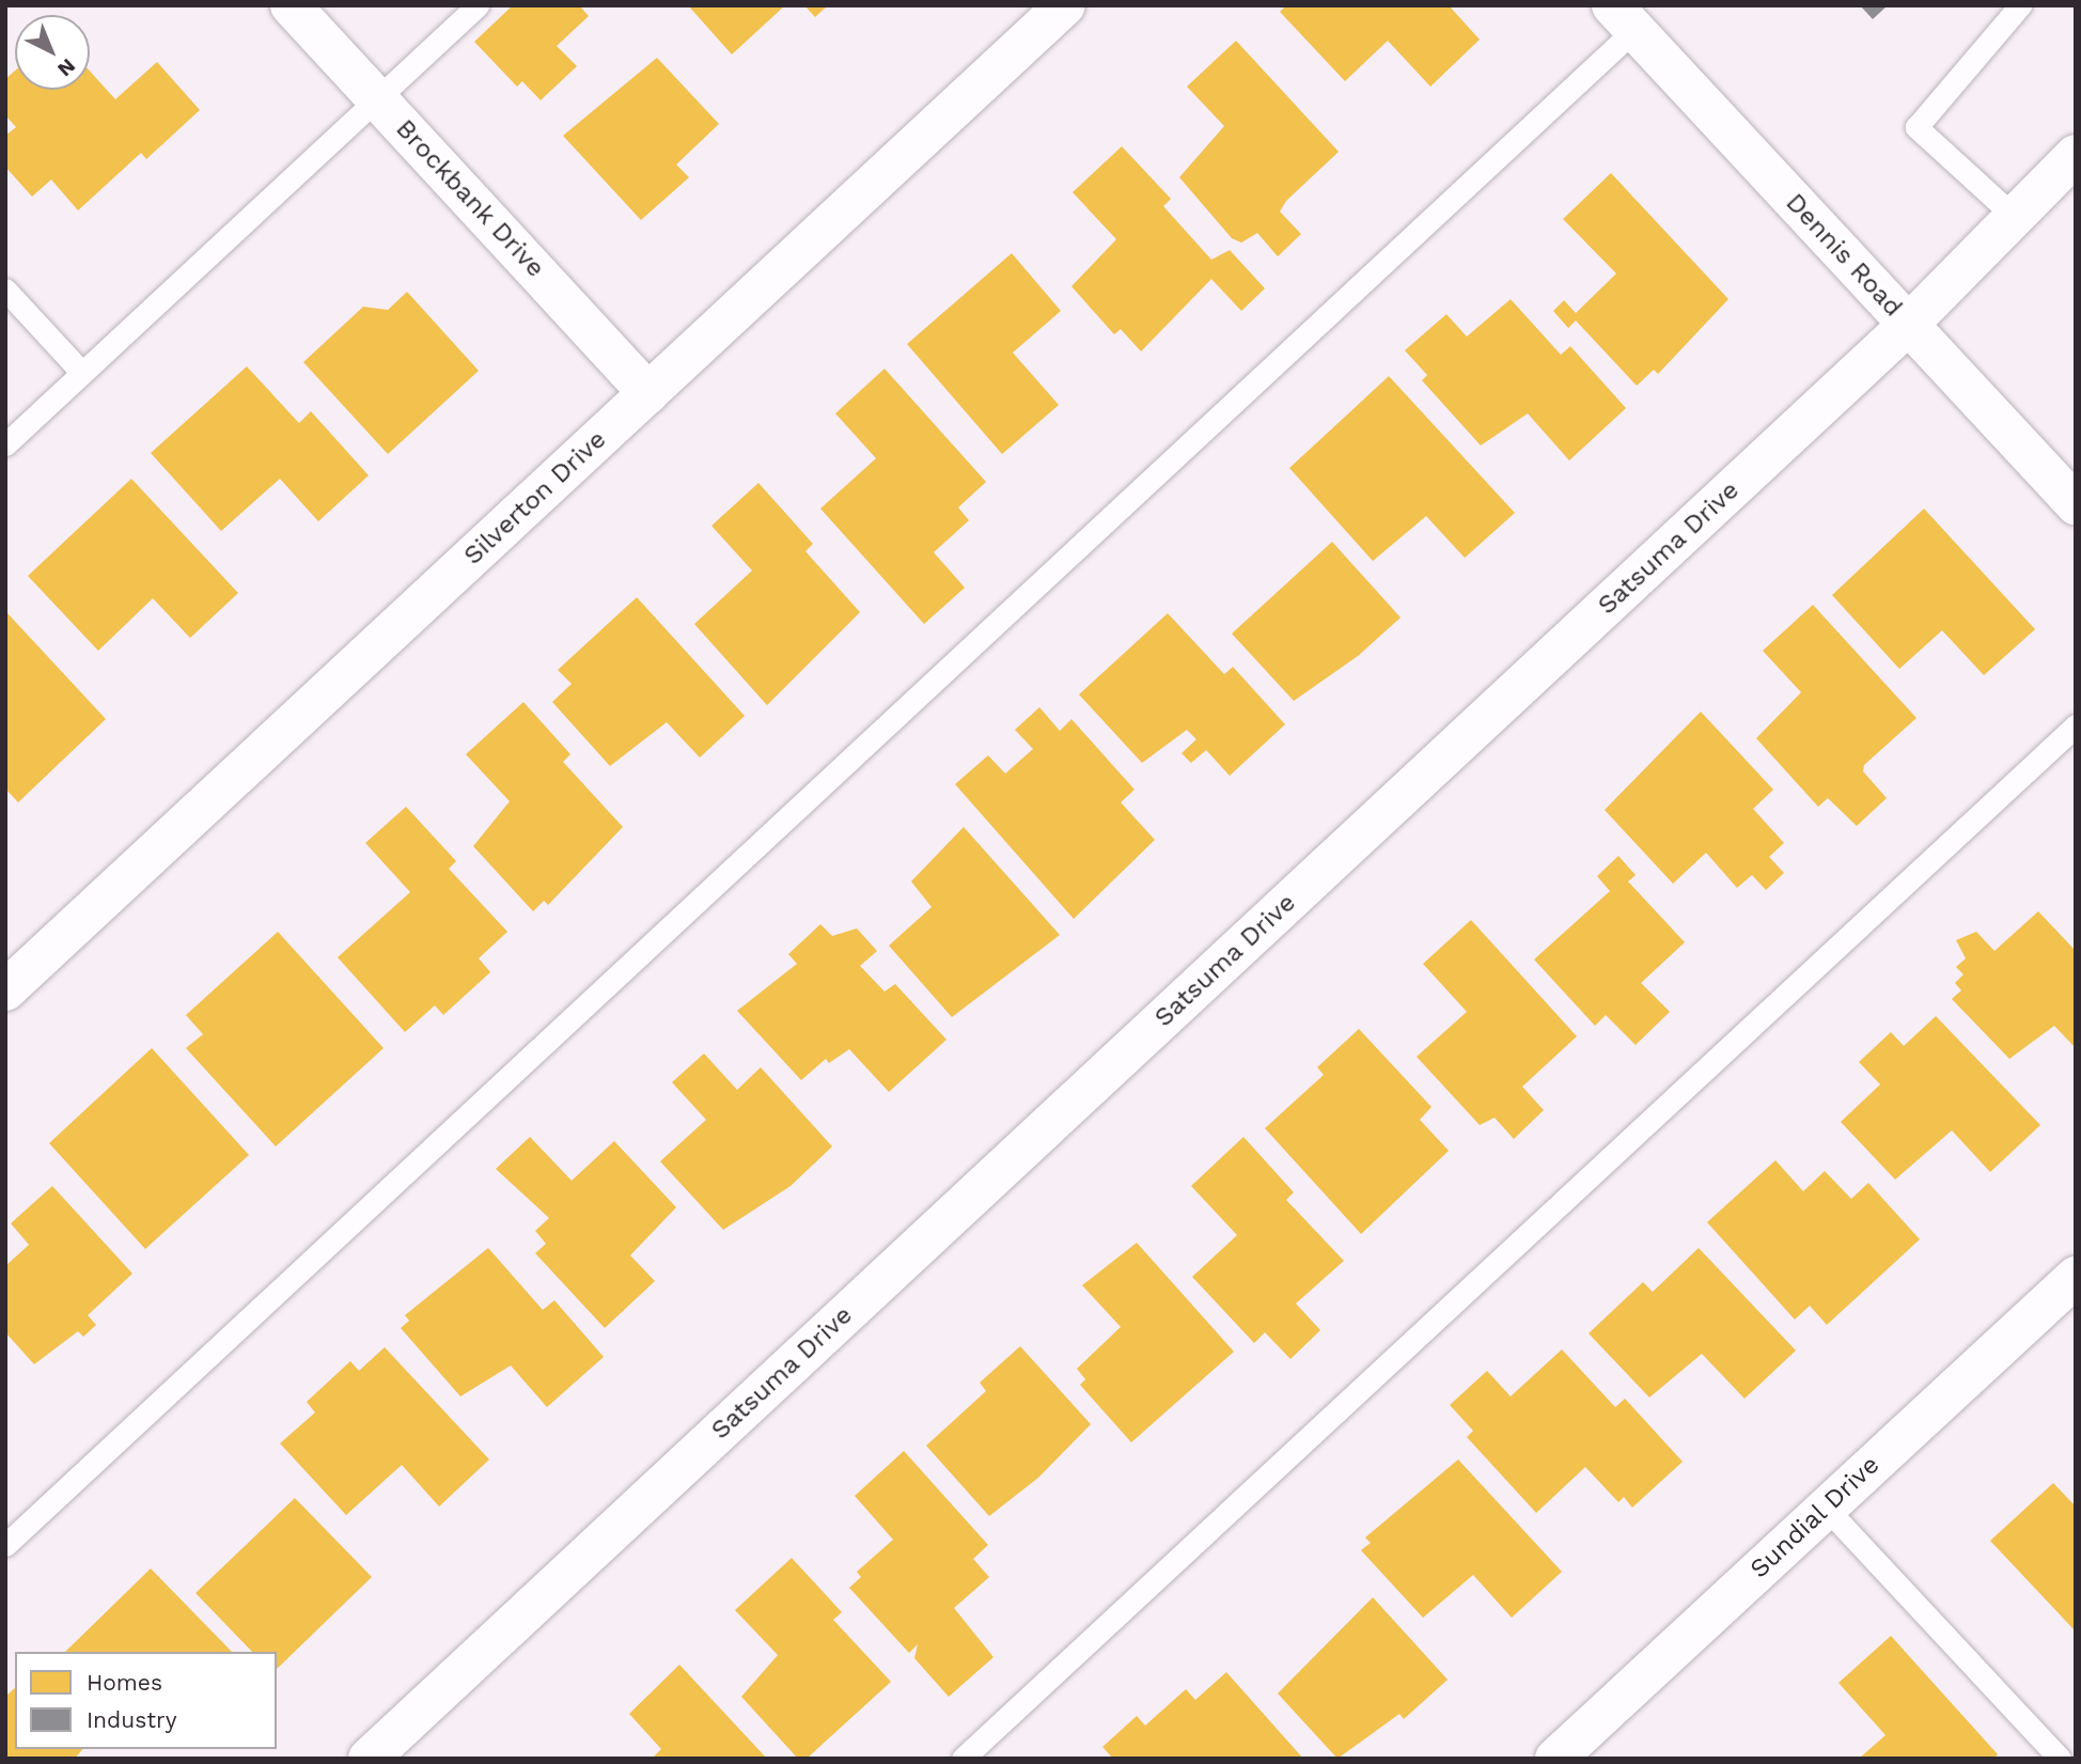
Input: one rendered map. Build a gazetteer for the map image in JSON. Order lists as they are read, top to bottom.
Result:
{
  "streets": {
    "street": [
      "Brockbank Drive",
      "Dennis Road",
      "Silverton Drive",
      "Satsuma Drive",
      "Sundial Drive"
    ]
  },
  "crossings": [
    ["Brockbank Drive", "Silverton Drive"],
    ["Dennis Road", "Satsuma Drive"]
  ],
  "legend": ["Homes", "Industry"],
  "north": "bottom right"
}
